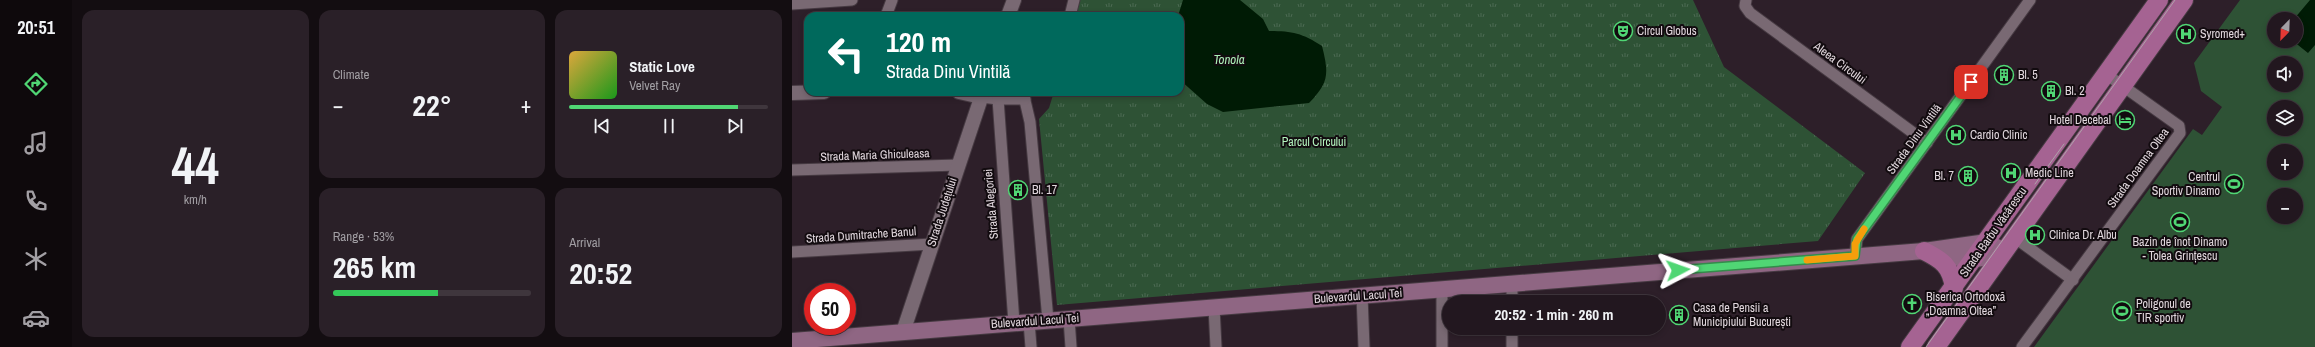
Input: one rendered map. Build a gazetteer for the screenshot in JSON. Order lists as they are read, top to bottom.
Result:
{
  "streets": {
    "main road": ["Strada Barbu Văcărescu", "Bulevardul Lacul Tei"],
    "street": [
      "Aleea Circului",
      "Strada Dinu Vintilă",
      "Strada Maria Ghiculeasa",
      "Strada Doamna Oltea",
      "Strada Alegoriei",
      "Strada Județului",
      "Strada Dumitrache Banul"
    ]
  },
  "crossings": [
    ["Aleea Circului", "Strada Dinu Vintilă"],
    ["Strada Dinu Vintilă", "Bulevardul Lacul Tei"],
    ["Strada Maria Ghiculeasa", "Strada Județului"],
    ["Strada Doamna Oltea", "Strada Barbu Văcărescu"],
    ["Strada Alegoriei", "Bulevardul Lacul Tei"],
    ["Strada Județului", "Strada Dumitrache Banul"],
    ["Strada Județului", "Bulevardul Lacul Tei"],
    ["Strada Barbu Văcărescu", "Bulevardul Lacul Tei"]
  ],
  "water": ["Tonola"],
  "parks": ["Parcul Circului"],
  "places": {
    "theatre": ["Circul Globus"],
    "hospital": [
      "Syromed+",
      "Cardio Clinic",
      "Medic Line",
      "Clinica Dr. Albu"
    ],
    "building": [
      "Bl. 5",
      "Bl. 2",
      "Bl. 7",
      "Bl. 17",
      "Casa de Pensii a Municipiului București"
    ],
    "hotel": ["Hotel Decebal"],
    "sports": ["Centrul Sportiv Dinamo", "Bazin de înot Dinamo - Tolea Grințescu", "Poligonul de TIR sportiv"],
    "church": ["Biserica Ortodoxă „Doamna Oltea”"]
  },
  "north": "bottom left",
  "page": {
    "tabs": "20:51",
    "tile": [
      ["44", "km/h"],
      "Climate",
      ["Range · 53%", "265 km"],
      ["Arrival", "20:52"]
    ],
    "map_buttons": ["+", "−"],
    "turn": ["120 m", "Strada Dinu Vintilă"],
    "song": ["Static Love", "Velvet Ray"],
    "heat": ["−", "22°", "+"],
    "limit": "50",
    "trip": "20:52 · 1 min · 260 m"
  }
}
